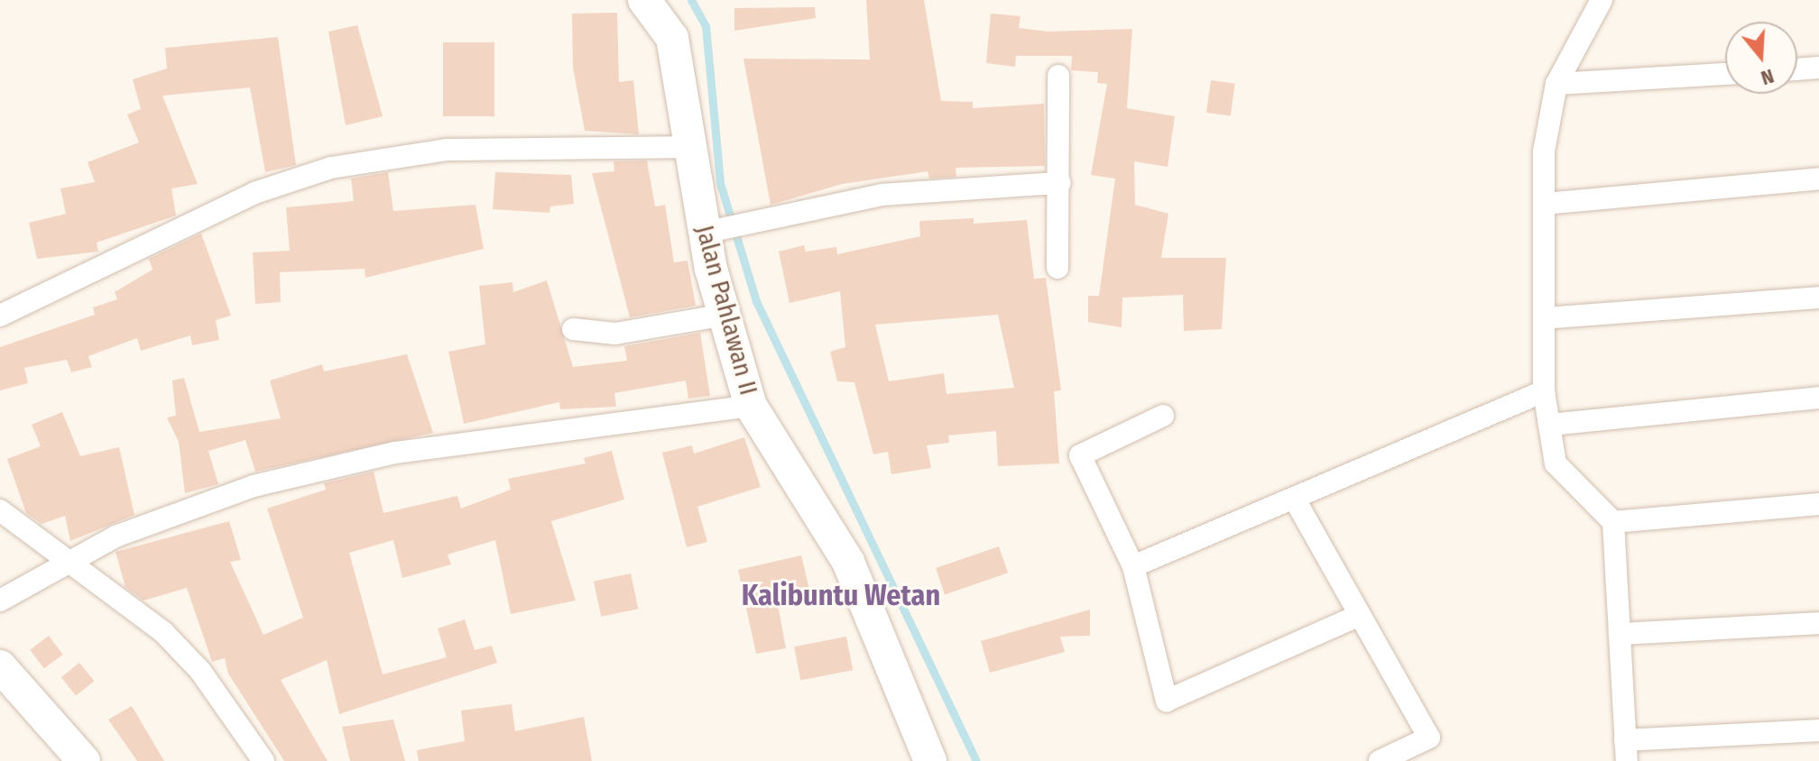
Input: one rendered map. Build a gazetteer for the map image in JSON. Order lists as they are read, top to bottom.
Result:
{
  "streets": {
    "street": ["Jalan Pahlawan II"]
  },
  "districts": ["Kalibuntu Wetan"],
  "north": "bottom"
}
